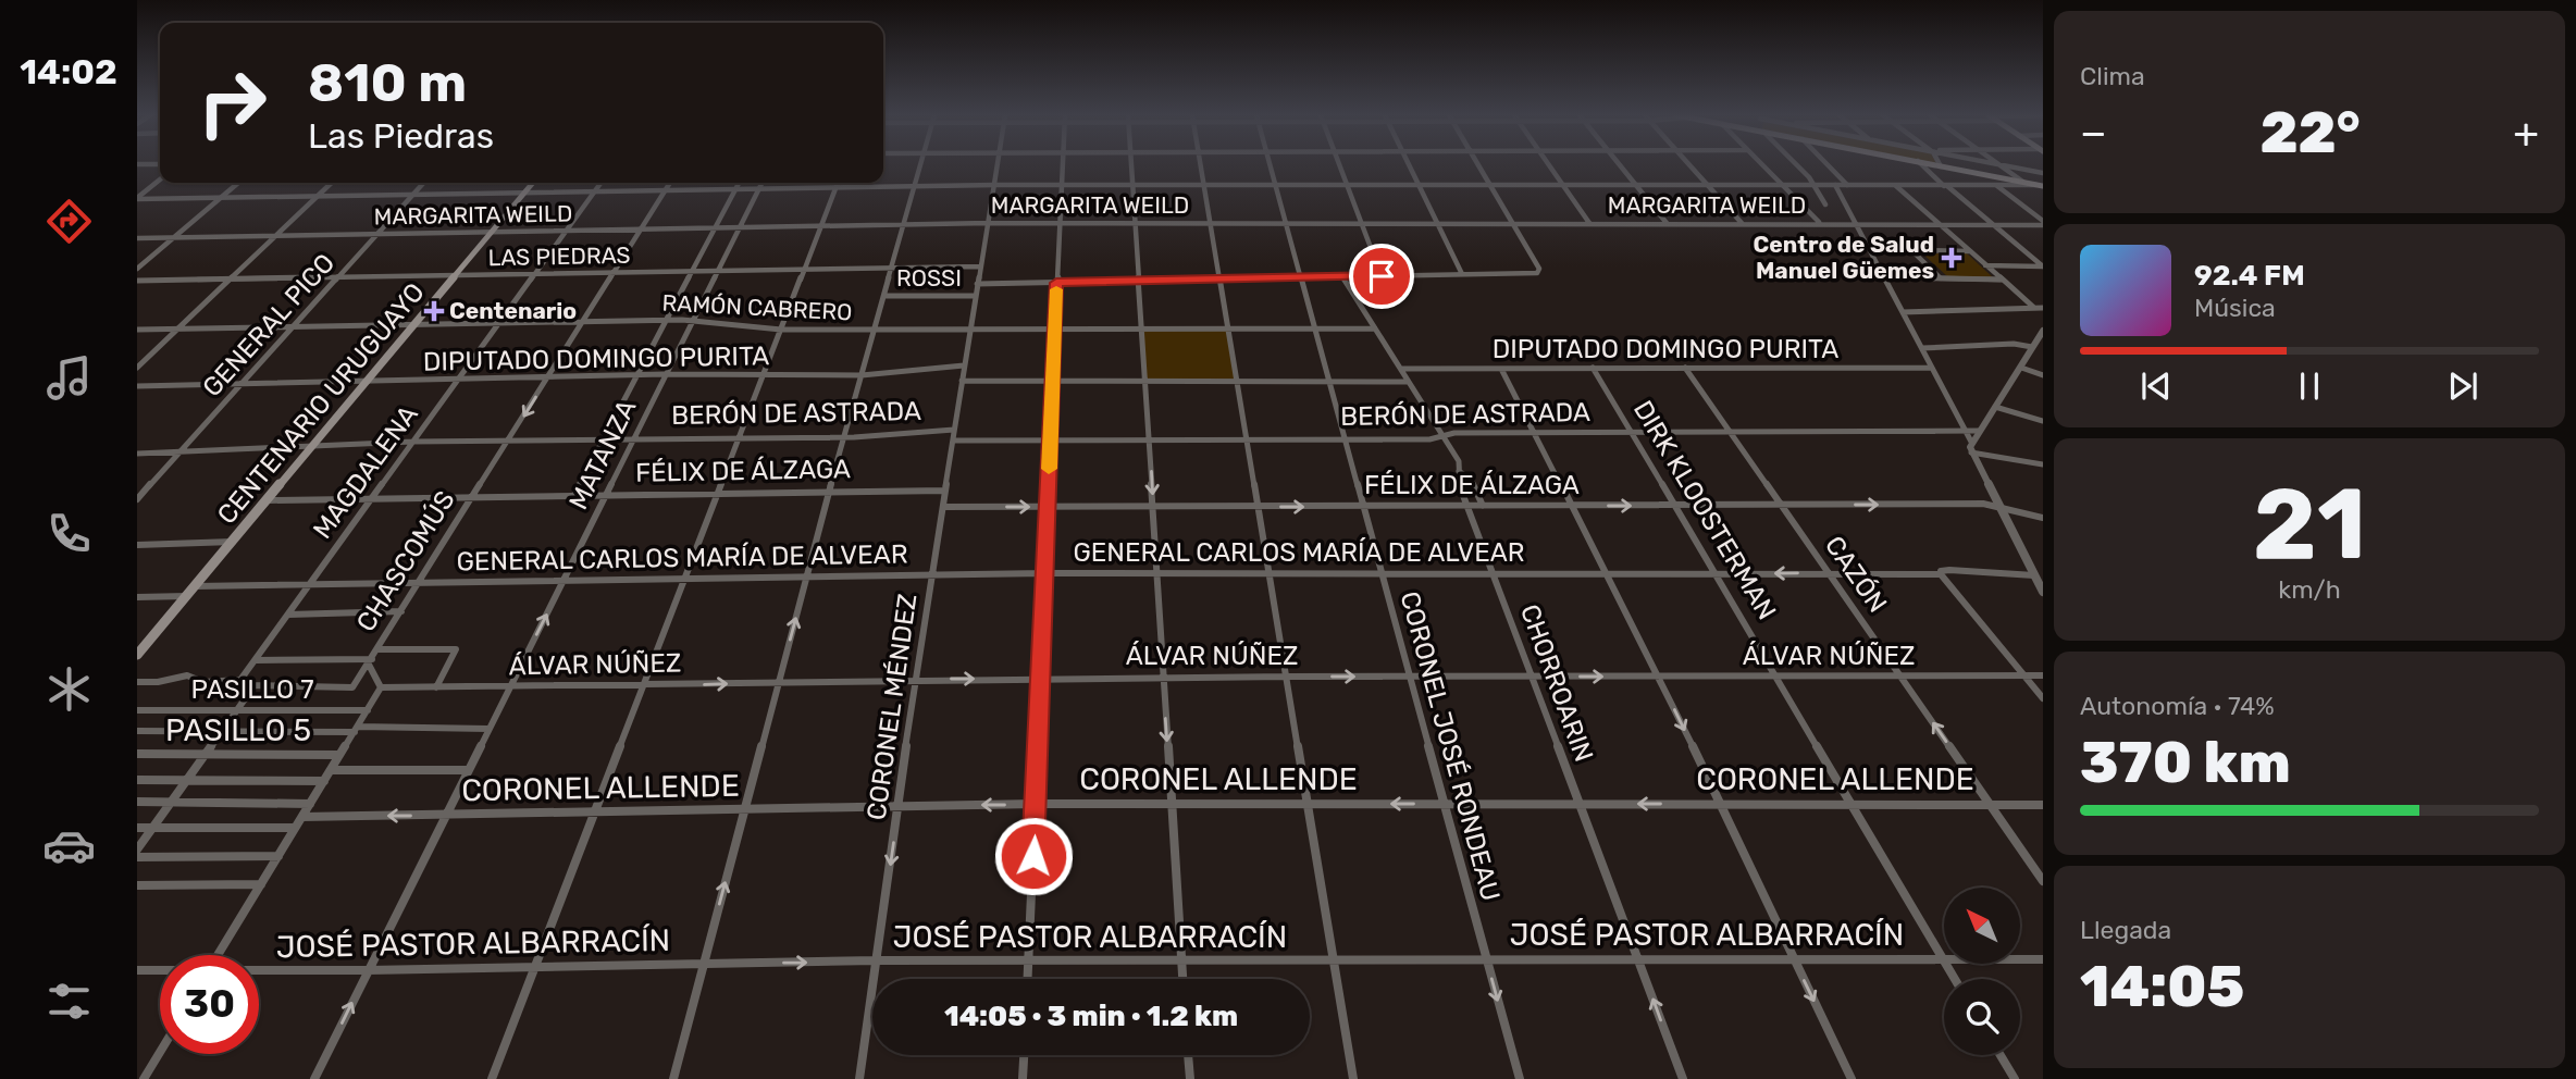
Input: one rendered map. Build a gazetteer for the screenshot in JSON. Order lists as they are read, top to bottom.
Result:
{
  "streets": {
    "main road": ["CENTENARIO URUGUAYO"],
    "street": [
      "MARGARITA WEILD",
      "LAS PIEDRAS",
      "ROSSI",
      "RAMÓN CABRERO",
      "GENERAL PICO",
      "DIPUTADO DOMINGO PURITA",
      "BERÓN DE ASTRADA",
      "MATANZA",
      "FÉLIX DE ÁLZAGA",
      "MAGDALENA",
      "DIRK KLOOSTERMAN",
      "GENERAL CARLOS MARÍA DE ALVEAR",
      "CHASCOMÚS",
      "CAZÓN",
      "ÁLVAR NÚÑEZ",
      "CHORROARIN",
      "PASILLO 7",
      "CORONEL MÉNDEZ",
      "PASILLO 5",
      "CORONEL JOSÉ RONDEAU",
      "CORONEL ALLENDE",
      "JOSÉ PASTOR ALBARRACÍN"
    ]
  },
  "crossings": [
    ["MARGARITA WEILD", "GENERAL PICO"],
    ["MARGARITA WEILD", "CENTENARIO URUGUAYO"],
    ["MARGARITA WEILD", "MATANZA"],
    ["MARGARITA WEILD", "MAGDALENA"],
    ["MARGARITA WEILD", "CHASCOMÚS"],
    ["MARGARITA WEILD", "CORONEL MÉNDEZ"],
    ["MARGARITA WEILD", "CORONEL JOSÉ RONDEAU"],
    ["LAS PIEDRAS", "GENERAL PICO"],
    ["LAS PIEDRAS", "CENTENARIO URUGUAYO"],
    ["LAS PIEDRAS", "MATANZA"],
    ["LAS PIEDRAS", "MAGDALENA"],
    ["LAS PIEDRAS", "CHASCOMÚS"],
    ["LAS PIEDRAS", "CORONEL MÉNDEZ"],
    ["ROSSI", "CORONEL MÉNDEZ"],
    ["RAMÓN CABRERO", "GENERAL PICO"],
    ["RAMÓN CABRERO", "CENTENARIO URUGUAYO"],
    ["RAMÓN CABRERO", "MATANZA"],
    ["RAMÓN CABRERO", "MAGDALENA"],
    ["RAMÓN CABRERO", "CHASCOMÚS"],
    ["RAMÓN CABRERO", "CHORROARIN"],
    ["RAMÓN CABRERO", "CORONEL MÉNDEZ"],
    ["RAMÓN CABRERO", "CORONEL JOSÉ RONDEAU"],
    ["GENERAL PICO", "DIPUTADO DOMINGO PURITA"],
    ["GENERAL PICO", "BERÓN DE ASTRADA"],
    ["DIPUTADO DOMINGO PURITA", "CENTENARIO URUGUAYO"],
    ["DIPUTADO DOMINGO PURITA", "MATANZA"],
    ["DIPUTADO DOMINGO PURITA", "MAGDALENA"],
    ["DIPUTADO DOMINGO PURITA", "DIRK KLOOSTERMAN"],
    ["DIPUTADO DOMINGO PURITA", "CHASCOMÚS"],
    ["DIPUTADO DOMINGO PURITA", "CAZÓN"],
    ["DIPUTADO DOMINGO PURITA", "CHORROARIN"],
    ["DIPUTADO DOMINGO PURITA", "CORONEL MÉNDEZ"],
    ["CENTENARIO URUGUAYO", "BERÓN DE ASTRADA"],
    ["CENTENARIO URUGUAYO", "FÉLIX DE ÁLZAGA"],
    ["CENTENARIO URUGUAYO", "GENERAL CARLOS MARÍA DE ALVEAR"],
    ["BERÓN DE ASTRADA", "MATANZA"],
    ["BERÓN DE ASTRADA", "MAGDALENA"],
    ["BERÓN DE ASTRADA", "DIRK KLOOSTERMAN"],
    ["BERÓN DE ASTRADA", "CHASCOMÚS"],
    ["BERÓN DE ASTRADA", "CAZÓN"],
    ["BERÓN DE ASTRADA", "CHORROARIN"],
    ["BERÓN DE ASTRADA", "CORONEL MÉNDEZ"],
    ["BERÓN DE ASTRADA", "CORONEL JOSÉ RONDEAU"],
    ["MATANZA", "FÉLIX DE ÁLZAGA"],
    ["MATANZA", "GENERAL CARLOS MARÍA DE ALVEAR"],
    ["MATANZA", "ÁLVAR NÚÑEZ"],
    ["MATANZA", "CORONEL ALLENDE"],
    ["MATANZA", "JOSÉ PASTOR ALBARRACÍN"],
    ["FÉLIX DE ÁLZAGA", "MAGDALENA"],
    ["FÉLIX DE ÁLZAGA", "DIRK KLOOSTERMAN"],
    ["FÉLIX DE ÁLZAGA", "CHASCOMÚS"],
    ["FÉLIX DE ÁLZAGA", "CAZÓN"],
    ["FÉLIX DE ÁLZAGA", "CHORROARIN"],
    ["FÉLIX DE ÁLZAGA", "CORONEL MÉNDEZ"],
    ["FÉLIX DE ÁLZAGA", "CORONEL JOSÉ RONDEAU"],
    ["MAGDALENA", "GENERAL CARLOS MARÍA DE ALVEAR"],
    ["DIRK KLOOSTERMAN", "GENERAL CARLOS MARÍA DE ALVEAR"],
    ["DIRK KLOOSTERMAN", "ÁLVAR NÚÑEZ"],
    ["DIRK KLOOSTERMAN", "CORONEL ALLENDE"],
    ["DIRK KLOOSTERMAN", "JOSÉ PASTOR ALBARRACÍN"],
    ["GENERAL CARLOS MARÍA DE ALVEAR", "CHASCOMÚS"],
    ["GENERAL CARLOS MARÍA DE ALVEAR", "CAZÓN"],
    ["GENERAL CARLOS MARÍA DE ALVEAR", "CHORROARIN"],
    ["GENERAL CARLOS MARÍA DE ALVEAR", "CORONEL MÉNDEZ"],
    ["GENERAL CARLOS MARÍA DE ALVEAR", "CORONEL JOSÉ RONDEAU"],
    ["CHASCOMÚS", "ÁLVAR NÚÑEZ"],
    ["CAZÓN", "ÁLVAR NÚÑEZ"],
    ["CAZÓN", "CORONEL ALLENDE"],
    ["ÁLVAR NÚÑEZ", "CHORROARIN"],
    ["ÁLVAR NÚÑEZ", "CORONEL MÉNDEZ"],
    ["ÁLVAR NÚÑEZ", "CORONEL JOSÉ RONDEAU"],
    ["CHORROARIN", "CORONEL ALLENDE"],
    ["CHORROARIN", "JOSÉ PASTOR ALBARRACÍN"],
    ["CORONEL MÉNDEZ", "CORONEL ALLENDE"],
    ["CORONEL MÉNDEZ", "JOSÉ PASTOR ALBARRACÍN"],
    ["CORONEL JOSÉ RONDEAU", "CORONEL ALLENDE"],
    ["CORONEL JOSÉ RONDEAU", "JOSÉ PASTOR ALBARRACÍN"]
  ],
  "places": {
    "health": ["Centro de Salud Manuel Güemes", "Centenario"]
  },
  "north": "top left",
  "page": {
    "tabs": "14:02",
    "tile": [
      "Clima",
      ["21", "km/h"],
      ["Autonomía · 74%", "370 km"],
      ["Llegada", "14:05"]
    ],
    "turn": ["810 m", "Las Piedras"],
    "heat": ["−", "22°", "+"],
    "song": ["92.4 FM", "Música"],
    "limit": "30",
    "trip": "14:05 · 3 min · 1.2 km"
  }
}
